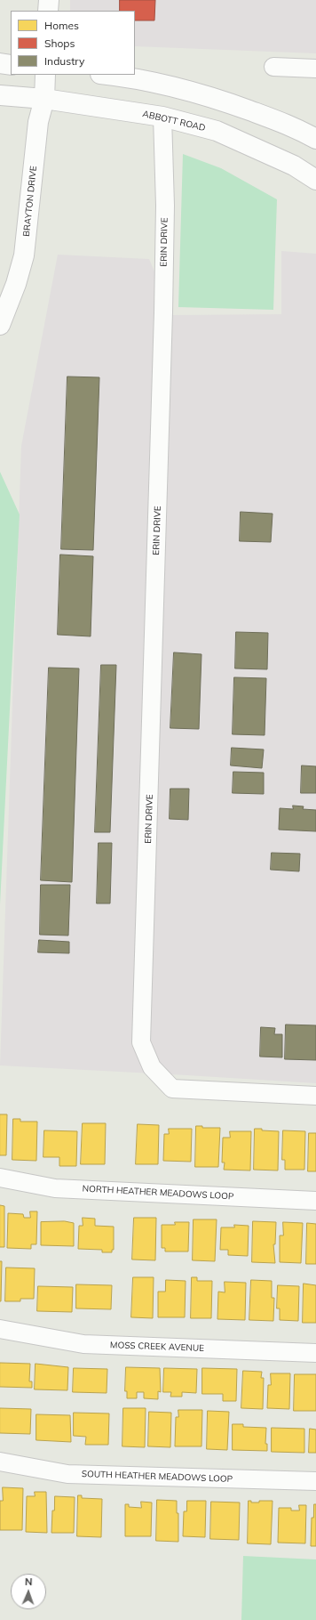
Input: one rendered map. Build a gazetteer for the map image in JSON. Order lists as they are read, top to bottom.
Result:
{
  "streets": {
    "main road": ["ABBOTT ROAD", "BRAYTON DRIVE"],
    "street": [
      "ERIN DRIVE",
      "NORTH HEATHER MEADOWS LOOP",
      "MOSS CREEK AVENUE",
      "SOUTH HEATHER MEADOWS LOOP"
    ]
  },
  "crossings": [
    ["ABBOTT ROAD", "BRAYTON DRIVE"],
    ["ABBOTT ROAD", "ERIN DRIVE"]
  ],
  "legend": ["Homes", "Shops", "Industry"],
  "north": "top"
}
